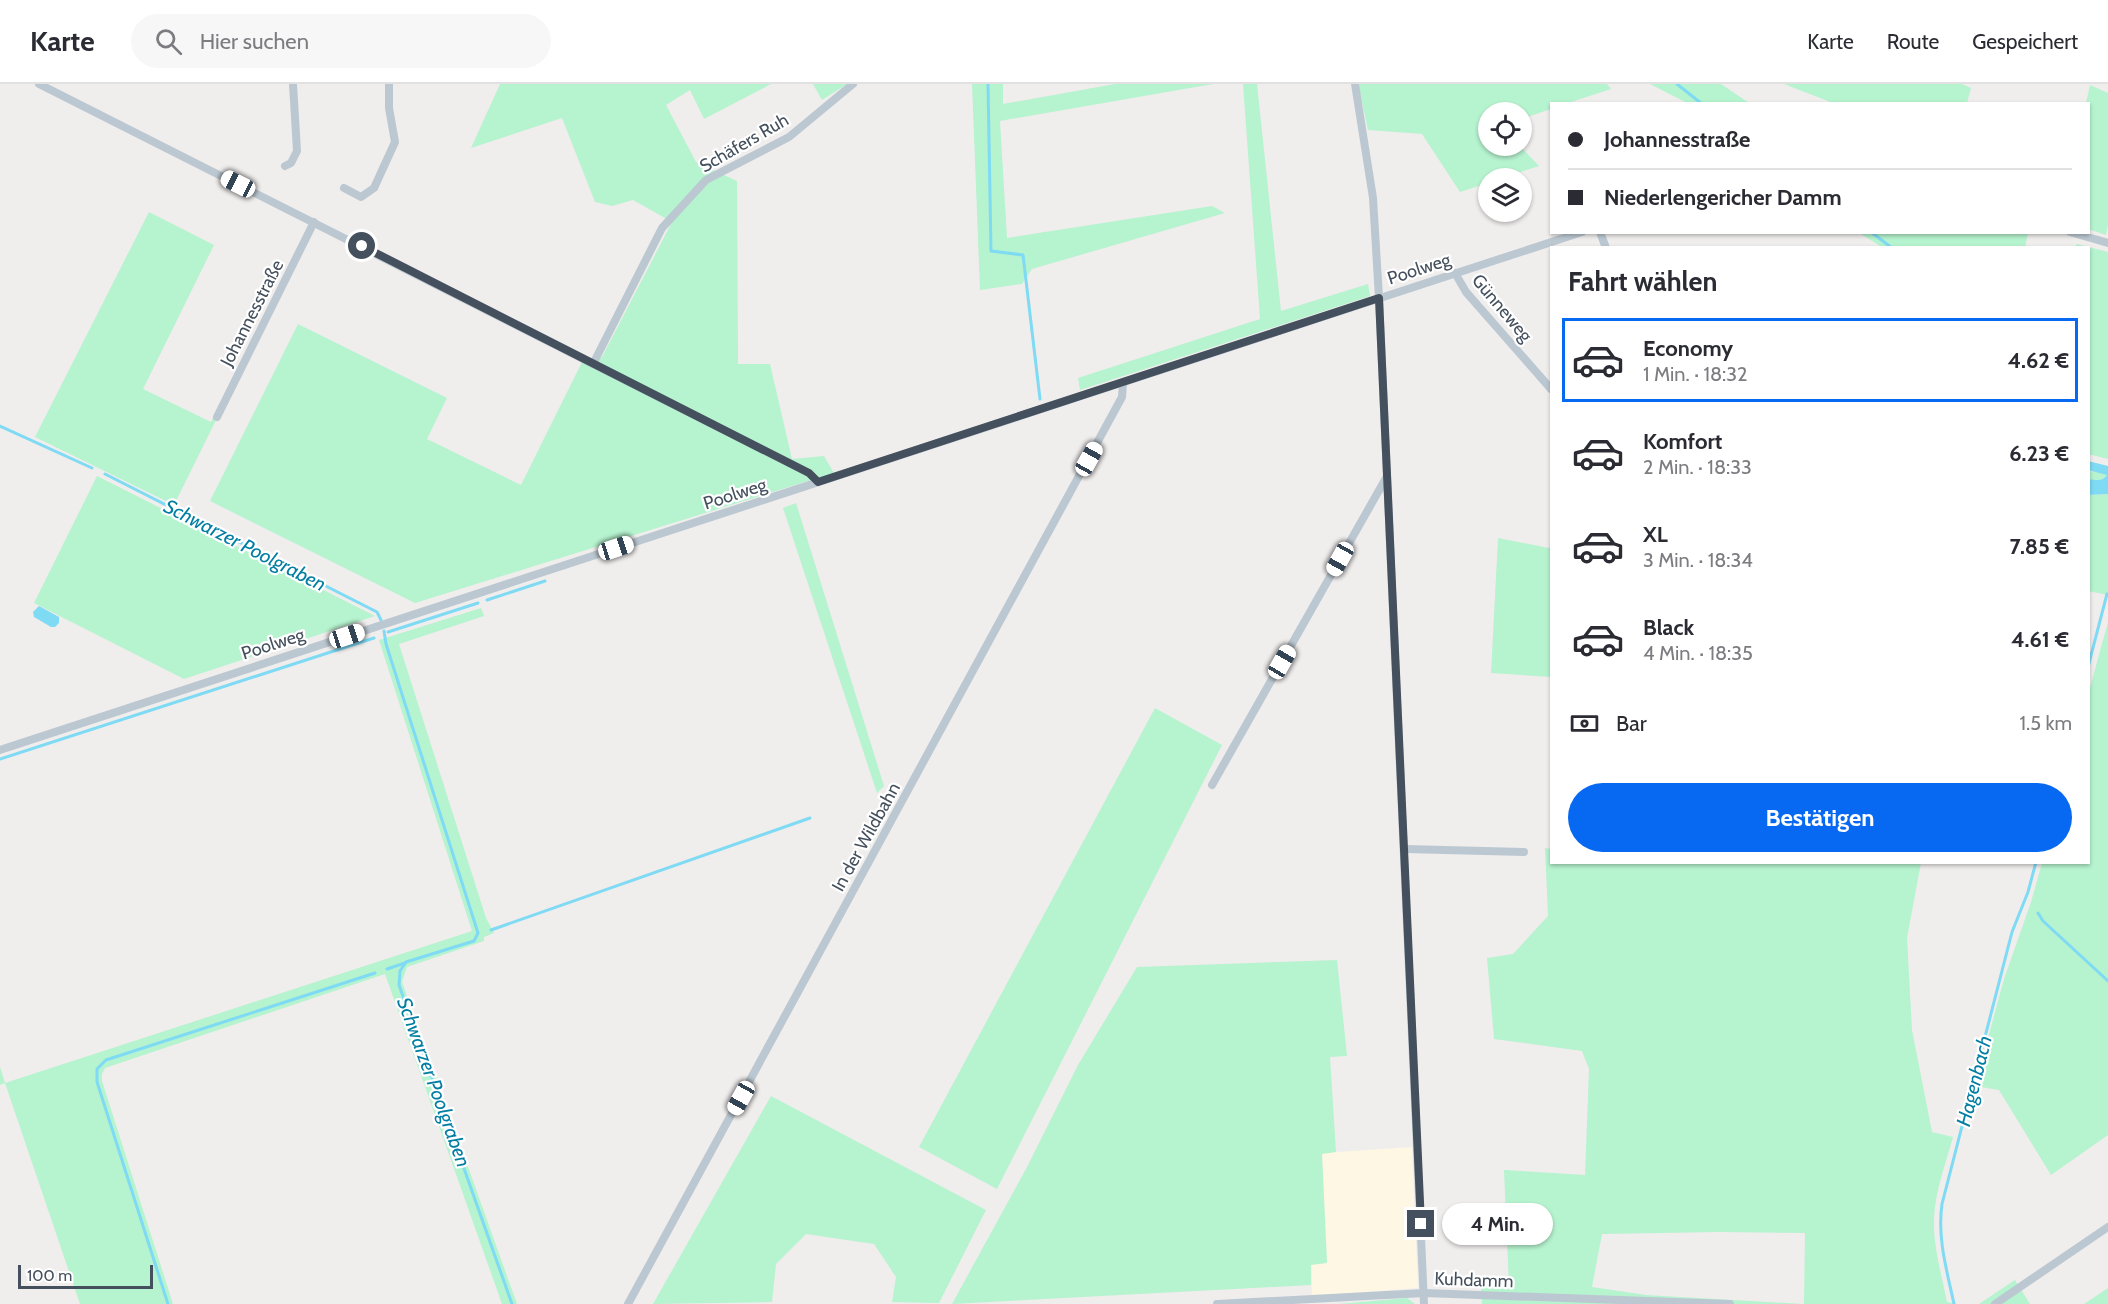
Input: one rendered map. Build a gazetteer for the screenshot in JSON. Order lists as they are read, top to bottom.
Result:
{
  "streets": {
    "street": [
      "Schäfers Ruh",
      "Poolweg",
      "Günneweg",
      "Johannesstraße",
      "In der Wildbahn",
      "Kuhdamm"
    ]
  },
  "crossings": [
    ["Poolweg", "Günneweg"],
    ["Poolweg", "In der Wildbahn"]
  ],
  "water": ["Schwarzer Poolgraben", "Hagenbach"],
  "scale_bar": "100 m",
  "page": {
    "header": "Karte",
    "search": "Hier suchen",
    "nav": ["Karte", "Route", "Gespeichert"],
    "banner": ["Johannesstraße", "Niederlengericher Damm"],
    "heading": "Fahrt wählen",
    "list": [
      {
        "name": "Economy",
        "note": "1 Min. · 18:32",
        "value": "4.62 €"
      },
      {
        "name": "Komfort",
        "note": "2 Min. · 18:33",
        "value": "6.23 €"
      },
      {
        "name": "XL",
        "note": "3 Min. · 18:34",
        "value": "7.85 €"
      },
      {
        "name": "Black",
        "note": "4 Min. · 18:35",
        "value": "4.61 €"
      }
    ],
    "pay": ["Bar", "1.5 km"],
    "buttons": "Bestätigen",
    "bubble": "4 Min.",
    "scale": "100 m"
  }
}
